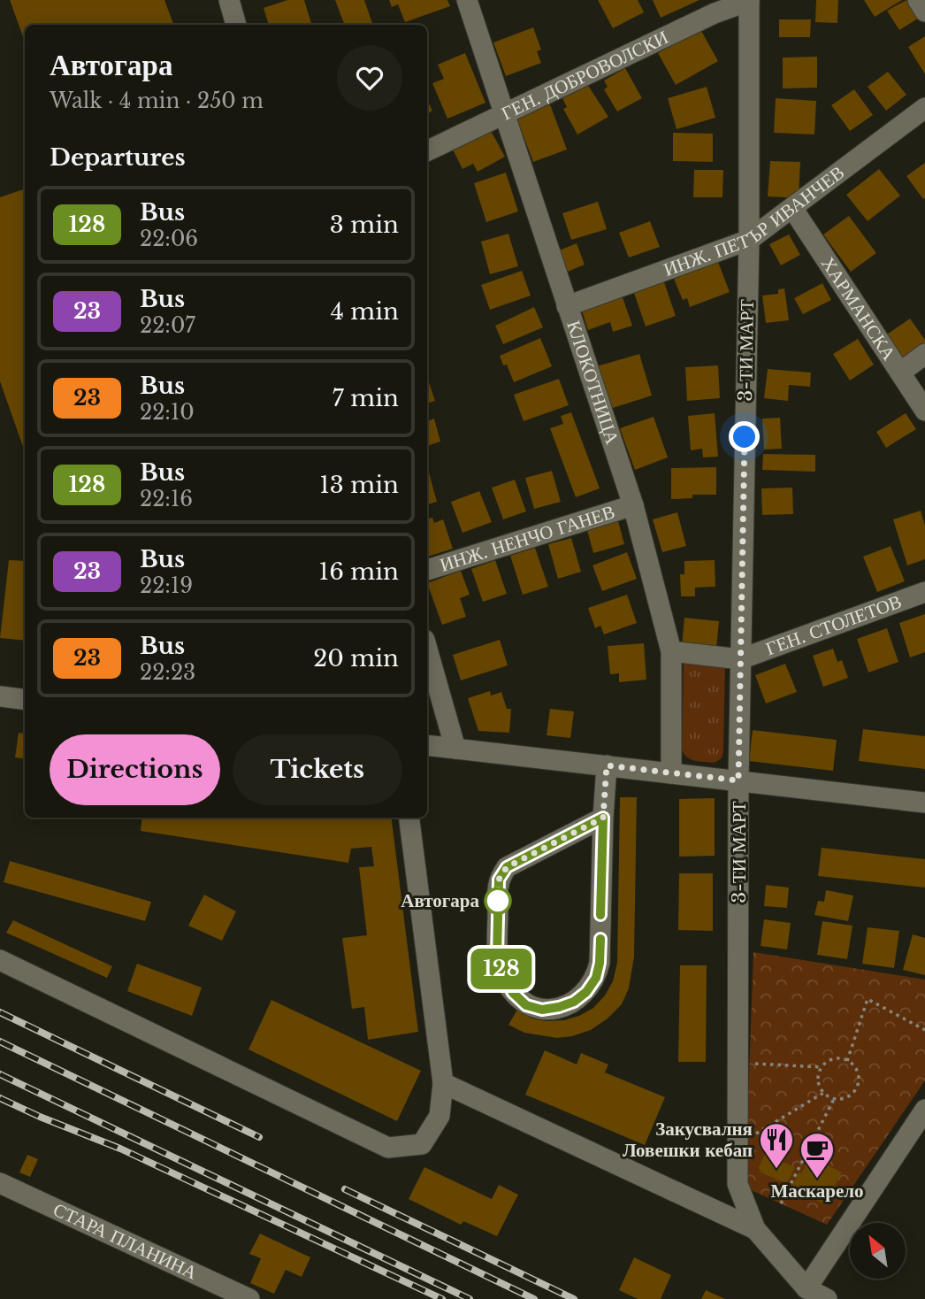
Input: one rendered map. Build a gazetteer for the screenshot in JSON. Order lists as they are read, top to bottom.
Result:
{
  "streets": {
    "street": [
      "ГЕН. ДОБРОВОЛСКИ",
      "ИНЖ. ПЕТЪР ИВАНЧЕВ",
      "ХАРМАНСКА",
      "3-ТИ МАРТ",
      "КЛОКОТНИЦА",
      "ИНЖ. НЕНЧО ГАНЕВ",
      "ГЕН. СТОЛЕТОВ",
      "СТАРА ПЛАНИНА"
    ]
  },
  "crossings": [
    ["ГЕН. ДОБРОВОЛСКИ", "3-ТИ МАРТ"],
    ["ГЕН. ДОБРОВОЛСКИ", "КЛОКОТНИЦА"],
    ["ИНЖ. ПЕТЪР ИВАНЧЕВ", "ХАРМАНСКА"],
    ["ИНЖ. ПЕТЪР ИВАНЧЕВ", "3-ТИ МАРТ"],
    ["ИНЖ. ПЕТЪР ИВАНЧЕВ", "КЛОКОТНИЦА"],
    ["3-ТИ МАРТ", "ГЕН. СТОЛЕТОВ"],
    ["КЛОКОТНИЦА", "ИНЖ. НЕНЧО ГАНЕВ"]
  ],
  "places": {
    "other": ["Автогара"],
    "restaurant": ["Закусвалня Ловешки кебап"],
    "cafe": ["Маскарело"]
  },
  "lines": ["bus line 128"],
  "north": "top left",
  "page": {
    "on_map": "128",
    "heading": [
      ["Автогара", "Walk · 4 min · 250 m"],
      "Departures"
    ],
    "list": [
      {
        "mark": "128",
        "name": "Bus",
        "note": "22:06",
        "value": "3 min"
      },
      {
        "mark": "23",
        "name": "Bus",
        "note": "22:07",
        "value": "4 min"
      },
      {
        "mark": "23",
        "name": "Bus",
        "note": "22:10",
        "value": "7 min"
      },
      {
        "mark": "128",
        "name": "Bus",
        "note": "22:16",
        "value": "13 min"
      },
      {
        "mark": "23",
        "name": "Bus",
        "note": "22:19",
        "value": "16 min"
      },
      {
        "mark": "23",
        "name": "Bus",
        "note": "22:23",
        "value": "20 min"
      }
    ],
    "buttons": ["Directions", "Tickets"]
  }
}
